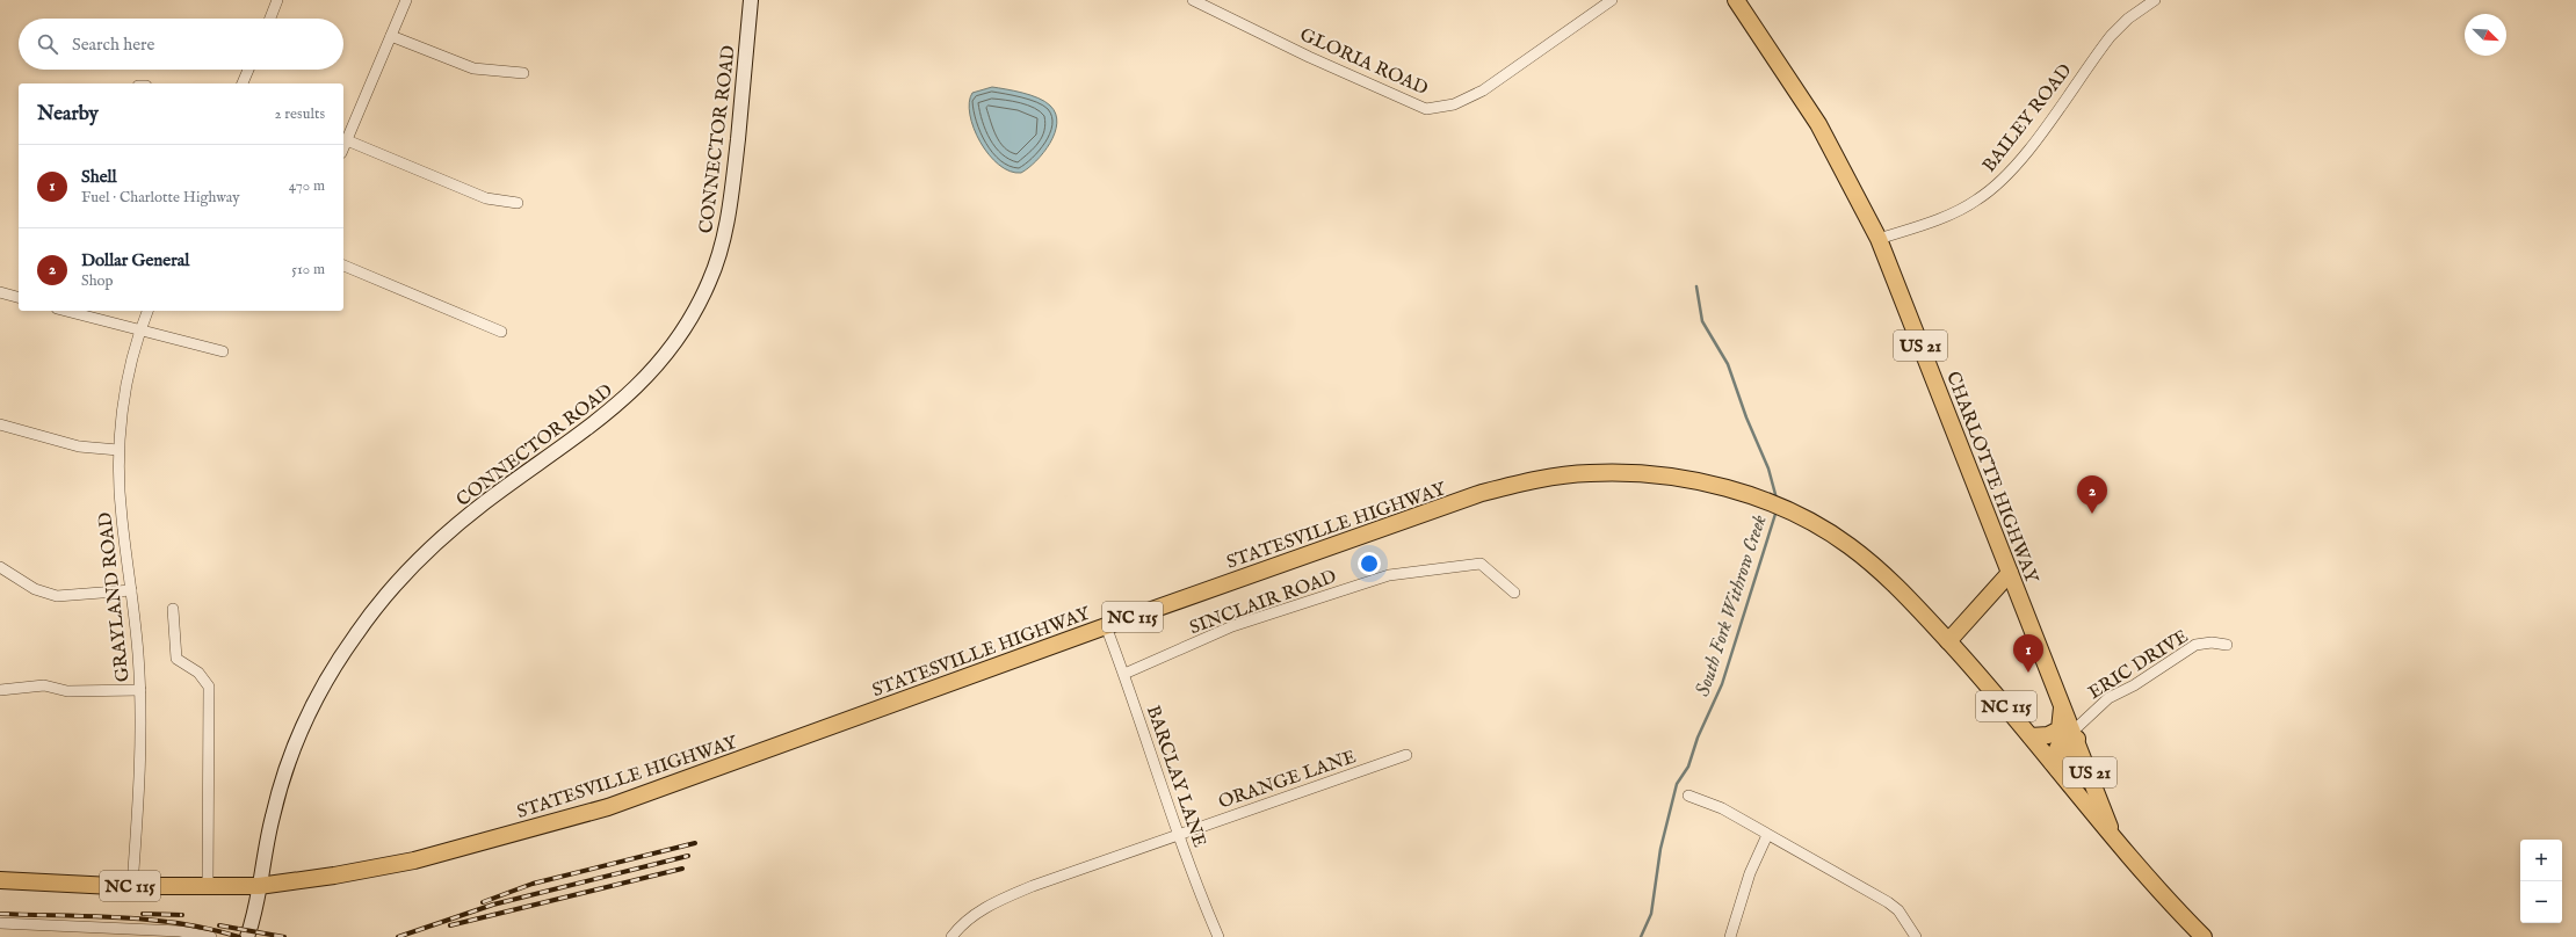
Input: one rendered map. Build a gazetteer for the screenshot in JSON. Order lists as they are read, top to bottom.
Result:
{
  "streets": {
    "main road": [
      "US 21",
      "CHARLOTTE HIGHWAY",
      "STATESVILLE HIGHWAY",
      "NC 115"
    ],
    "street": [
      "GLORIA ROAD",
      "BAILEY ROAD",
      "CONNECTOR ROAD",
      "GRAYLAND ROAD",
      "SINCLAIR ROAD",
      "ERIC DRIVE",
      "BARCLAY LANE",
      "ORANGE LANE"
    ]
  },
  "crossings": [
    ["BAILEY ROAD", "CHARLOTTE HIGHWAY"],
    ["CONNECTOR ROAD", "STATESVILLE HIGHWAY"],
    ["CHARLOTTE HIGHWAY", "STATESVILLE HIGHWAY"],
    ["CHARLOTTE HIGHWAY", "ERIC DRIVE"],
    ["STATESVILLE HIGHWAY", "GRAYLAND ROAD"],
    ["STATESVILLE HIGHWAY", "BARCLAY LANE"],
    ["SINCLAIR ROAD", "BARCLAY LANE"],
    ["BARCLAY LANE", "ORANGE LANE"]
  ],
  "water": ["South Fork Withrow Creek"],
  "north": "bottom right",
  "page": {
    "search": "Search here",
    "heading": ["Nearby", "2 results"],
    "list": [
      {
        "mark": "1",
        "name": "Shell",
        "note": "Fuel · Charlotte Highway",
        "value": "470 m"
      },
      {
        "mark": "2",
        "name": "Dollar General",
        "note": "Shop",
        "value": "510 m"
      }
    ],
    "pins": ["2", "1"],
    "map_buttons": ["+", "−"]
  }
}
